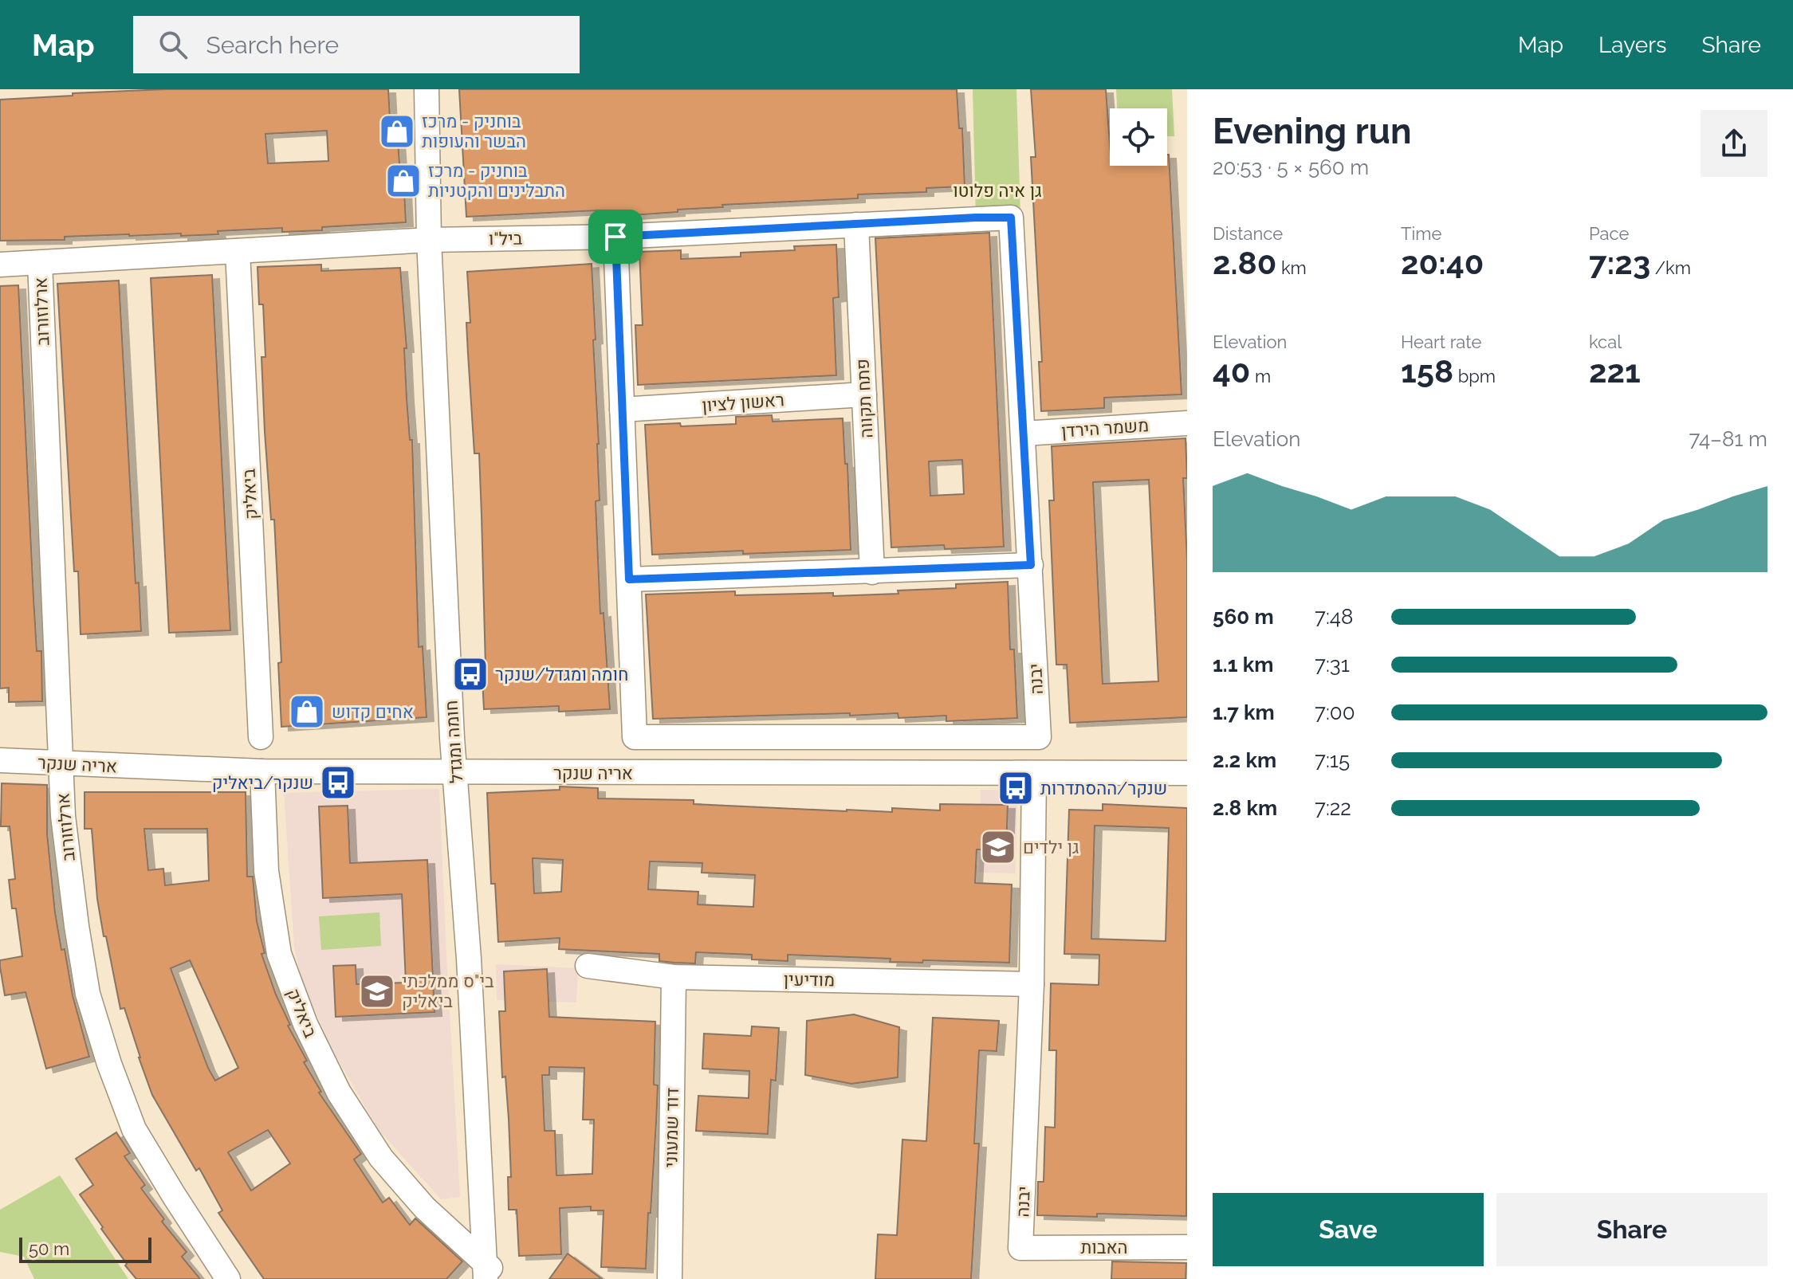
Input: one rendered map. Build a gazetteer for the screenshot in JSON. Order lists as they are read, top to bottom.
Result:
{
  "streets": {
    "street": [
      "ביל\"ו",
      "ארלוזורוב",
      "פתח תקווה",
      "ראשון לציון",
      "משמר הירדן",
      "ביאליק",
      "יבנה",
      "חומה ומגדל",
      "אריה שנקר",
      "מודיעין",
      "דוד שמעוני",
      "האבות"
    ]
  },
  "crossings": [
    ["ביל\"ו", "ארלוזורוב"],
    ["ביל\"ו", "פתח תקווה"],
    ["ביל\"ו", "ביאליק"],
    ["ביל\"ו", "יבנה"],
    ["ביל\"ו", "חומה ומגדל"],
    ["ארלוזורוב", "אריה שנקר"],
    ["פתח תקווה", "ראשון לציון"],
    ["משמר הירדן", "יבנה"],
    ["ביאליק", "חומה ומגדל"],
    ["ביאליק", "אריה שנקר"],
    ["יבנה", "אריה שנקר"],
    ["יבנה", "מודיעין"],
    ["יבנה", "האבות"],
    ["חומה ומגדל", "אריה שנקר"],
    ["מודיעין", "דוד שמעוני"]
  ],
  "parks": ["גן איה פלוטו"],
  "places": {
    "shop": ["בוחניק - מרכז הבשר והעופות", "בוחניק - מרכז התבלינים והקטניות", "אחים קדוש"],
    "bus stop": ["חומה ומגדל/שנקר", "שנקר/ביאליק", "שנקר/ההסתדרות"],
    "school or university": ["גן ילדים", "בי\"ס ממלכתי ביאליק"]
  },
  "scale_bar": "50 m",
  "page": {
    "header": "Map",
    "search": "Search here",
    "nav": ["Map", "Layers", "Share"],
    "heading": ["Evening run", "20:53 · 5 × 560 m"],
    "stats": [
      ["Distance", "2.80 km"],
      ["Time", "20:40"],
      ["Pace", "7:23 /km"],
      ["Elevation", "40 m"],
      ["Heart rate", "158 bpm"],
      ["kcal", "221"]
    ],
    "chart": ["Elevation", "74–81 m"],
    "list": [
      {
        "name": "560 m",
        "note": "7:48"
      },
      {
        "name": "1.1 km",
        "note": "7:31"
      },
      {
        "name": "1.7 km",
        "note": "7:00"
      },
      {
        "name": "2.2 km",
        "note": "7:15"
      },
      {
        "name": "2.8 km",
        "note": "7:22"
      }
    ],
    "buttons": ["Save", "Share"],
    "scale": "50 m"
  }
}
